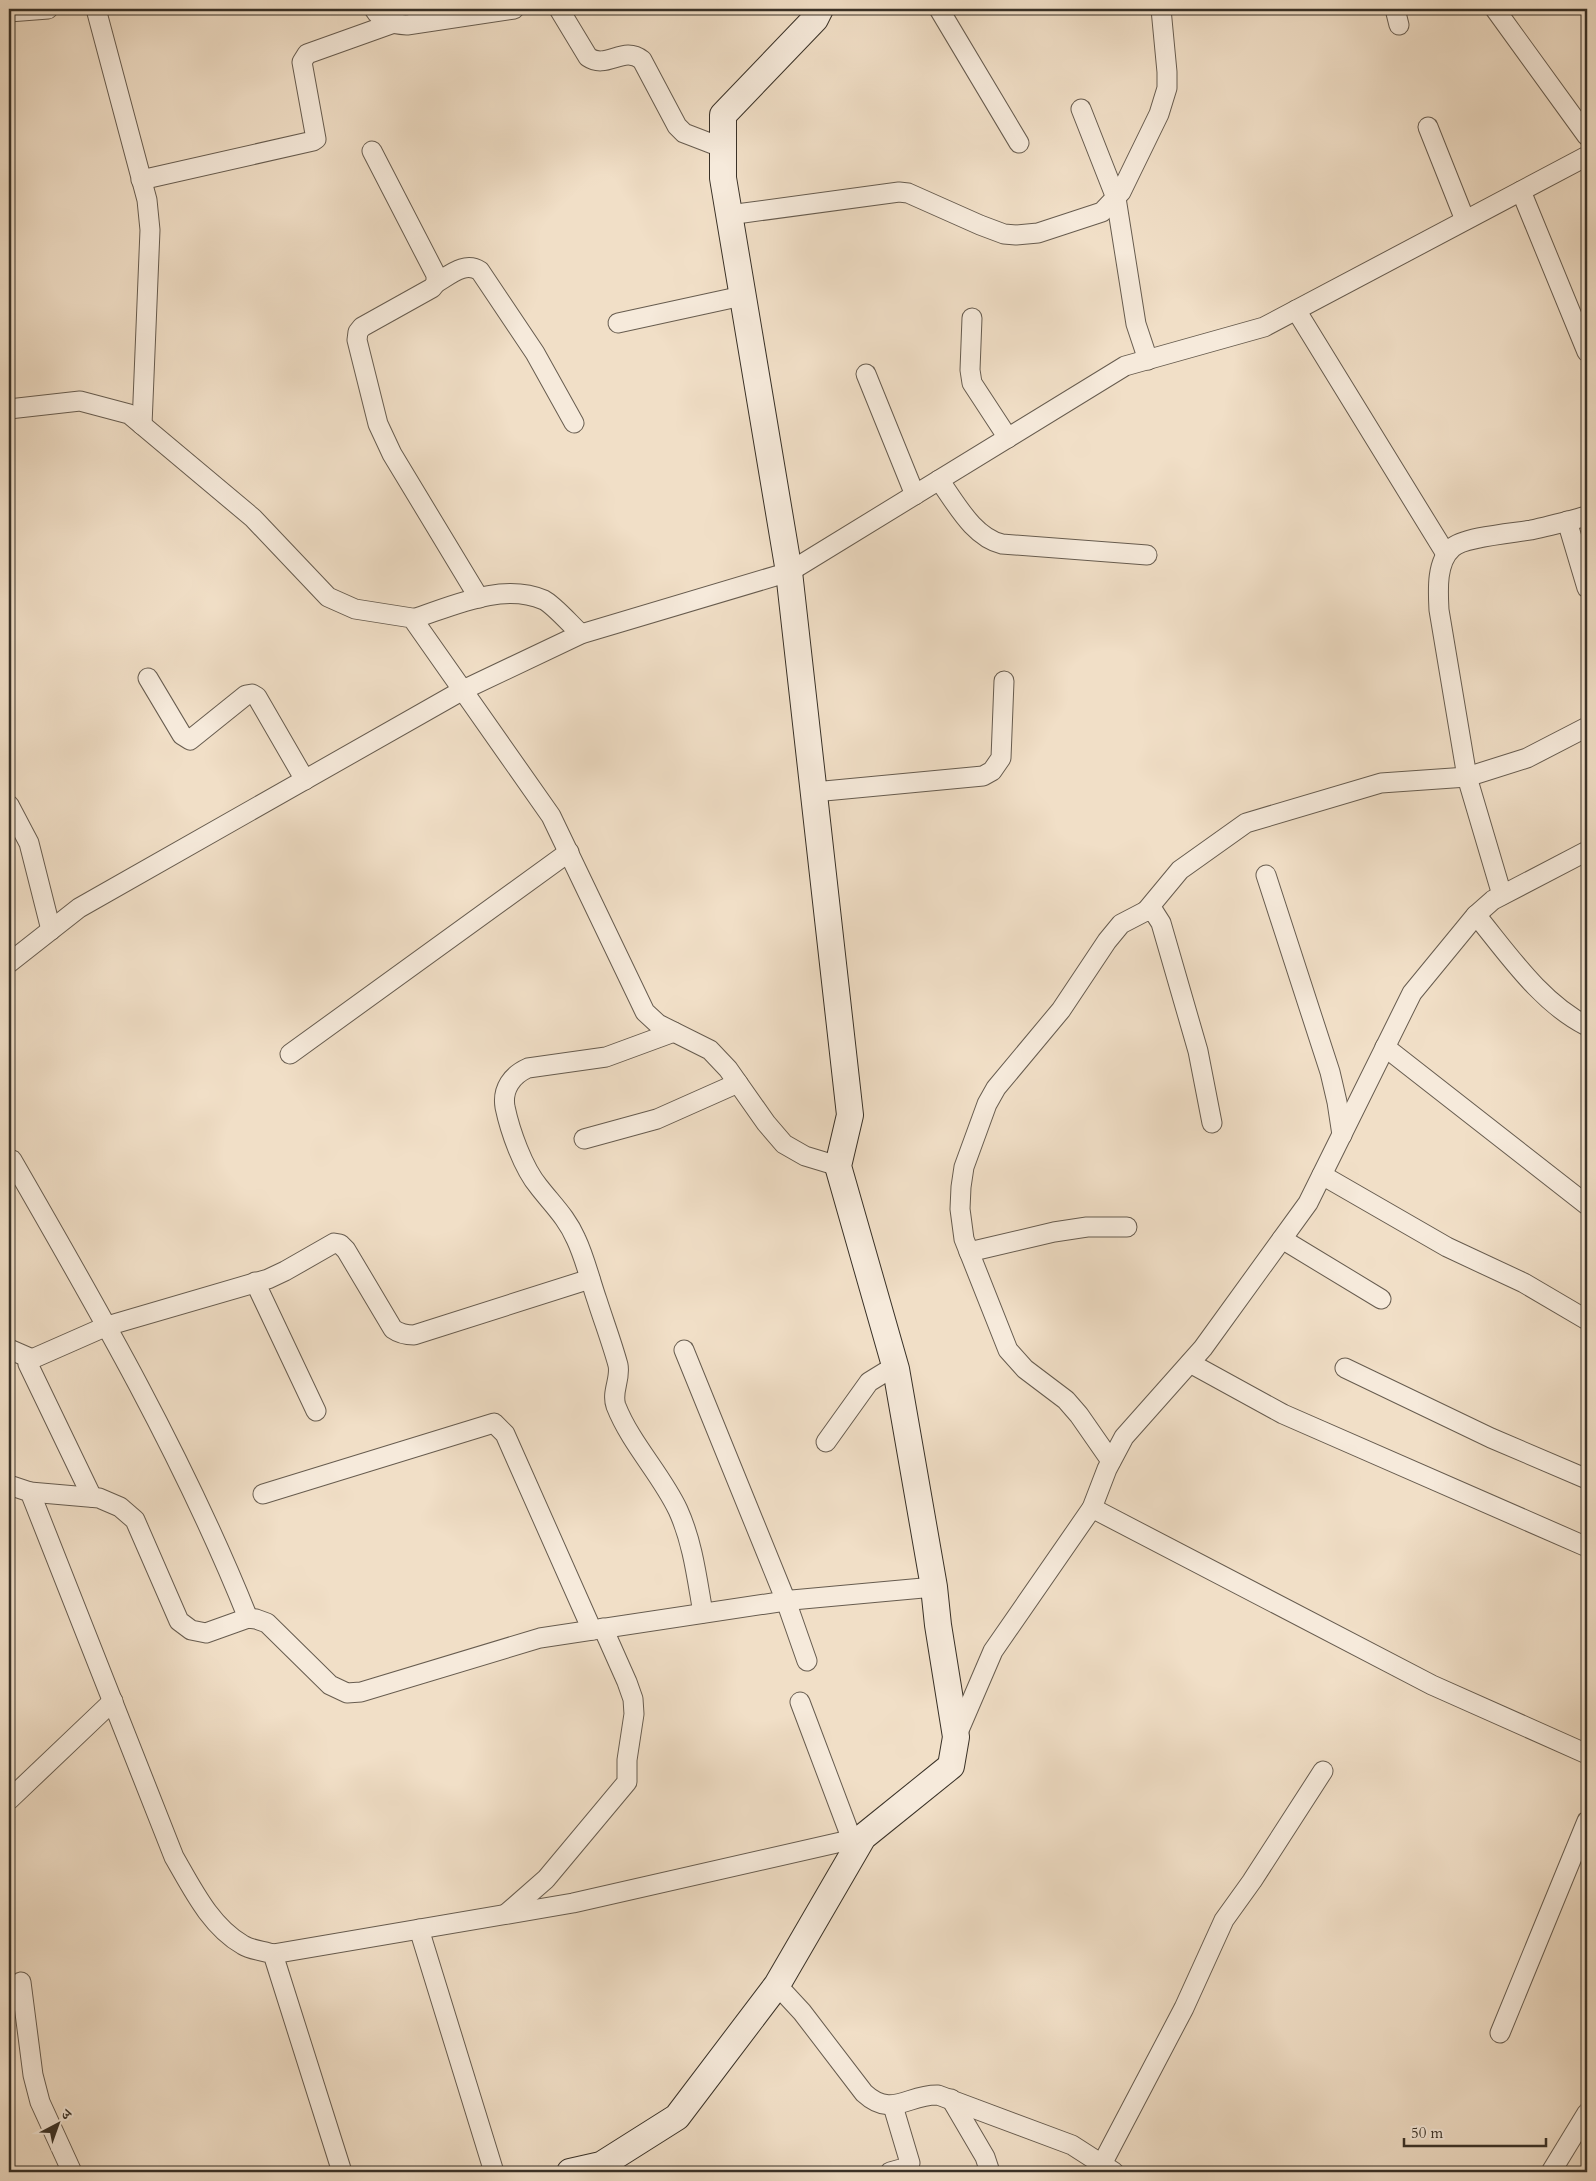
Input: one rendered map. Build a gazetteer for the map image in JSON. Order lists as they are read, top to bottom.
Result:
{
  "scale_bar": "50 m",
  "north": "top right"
}
